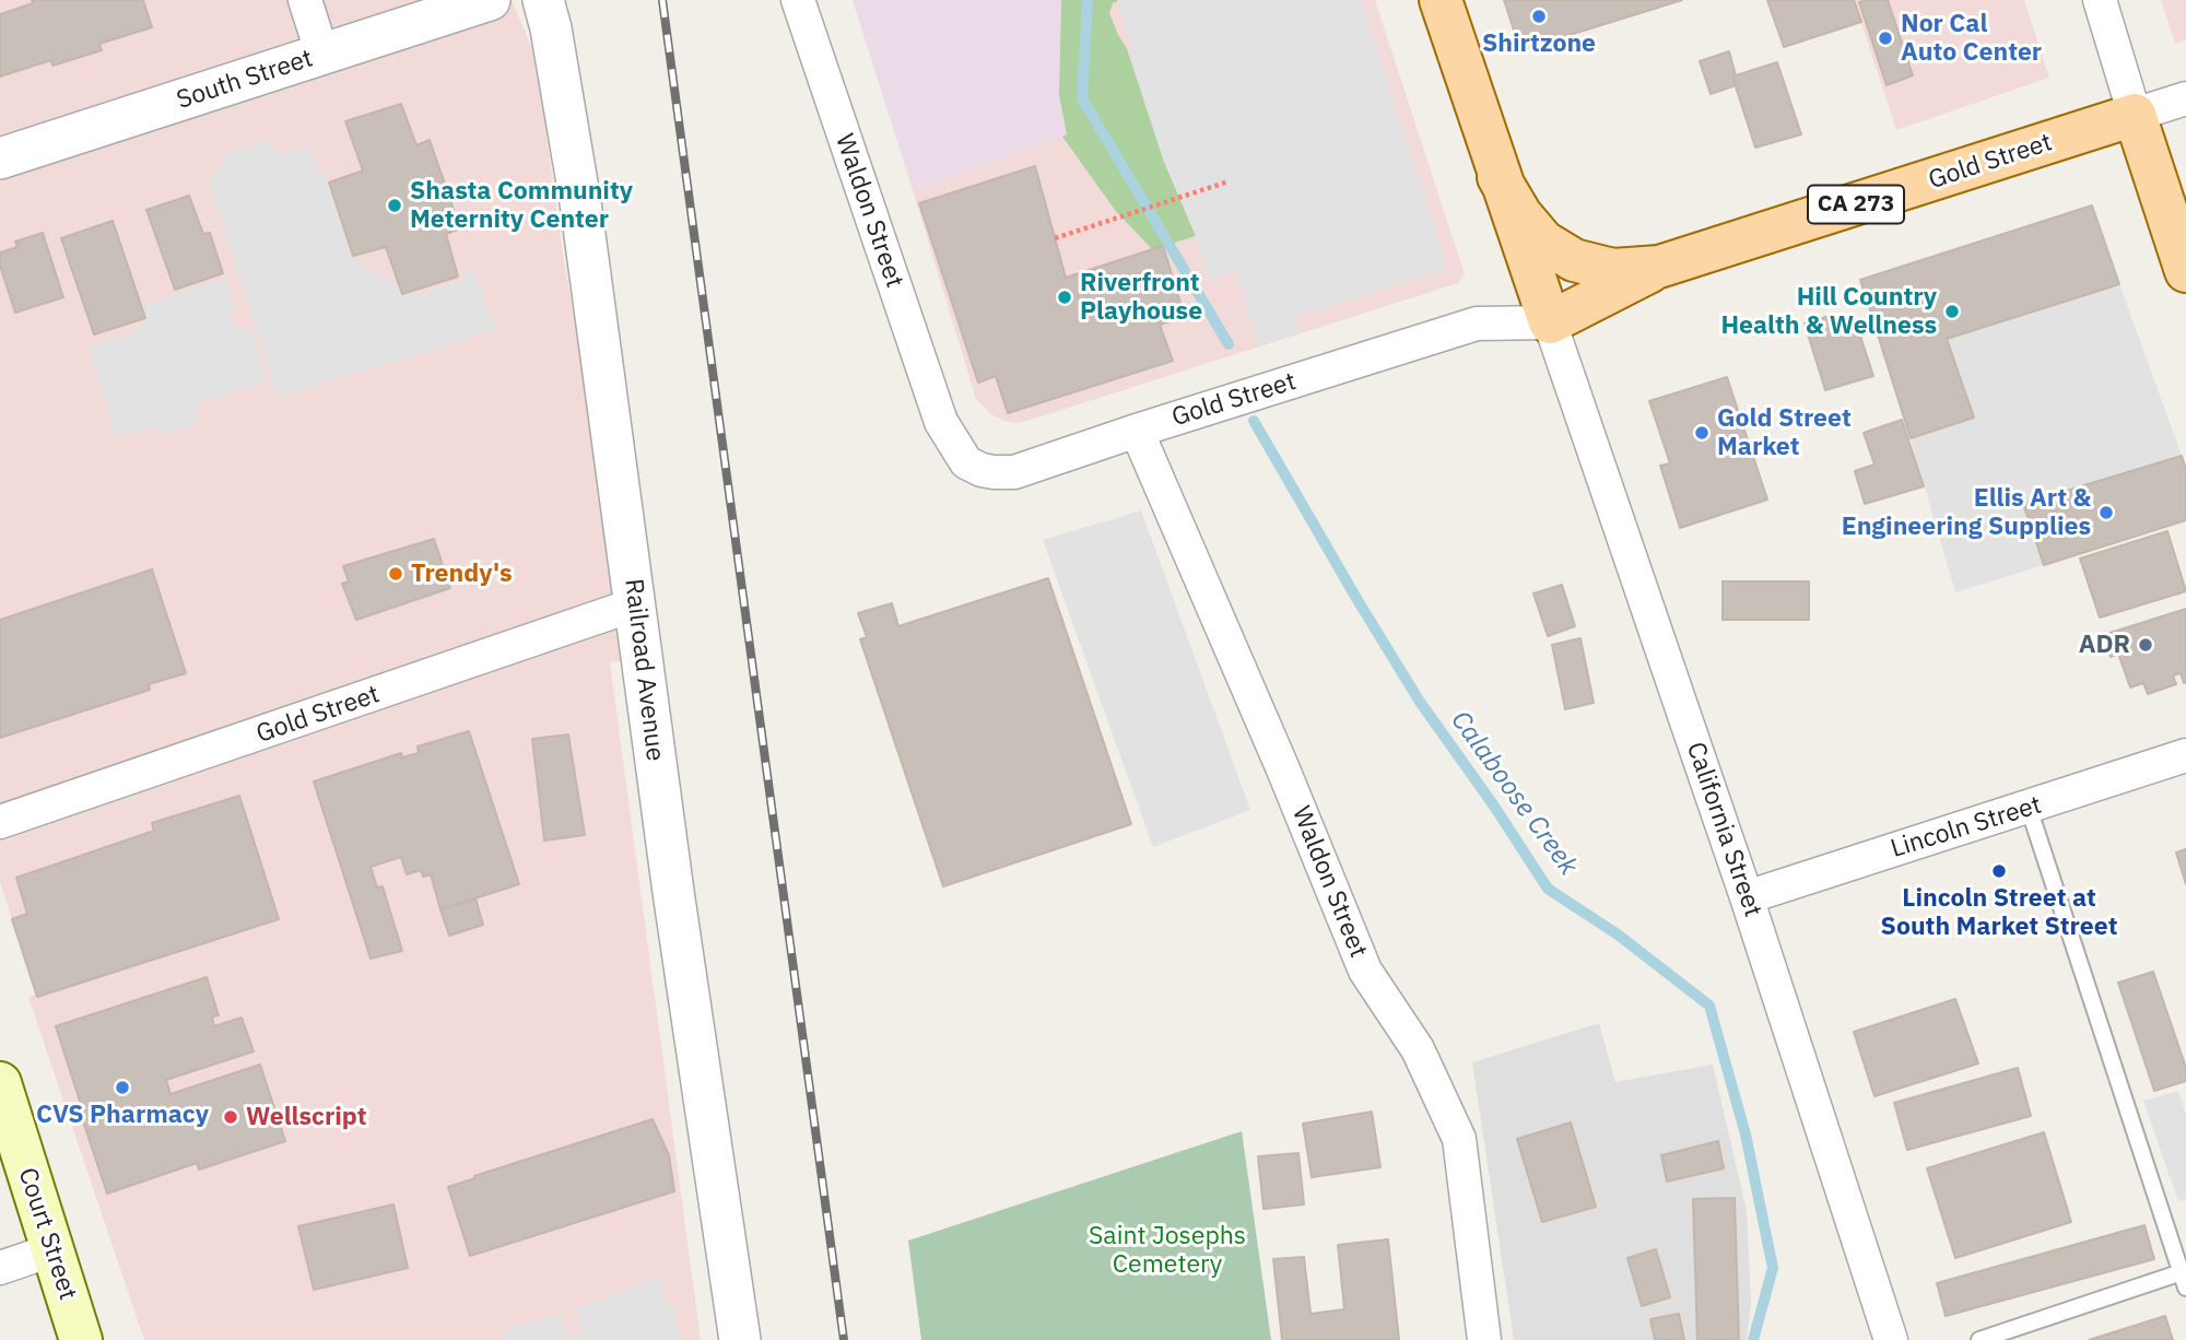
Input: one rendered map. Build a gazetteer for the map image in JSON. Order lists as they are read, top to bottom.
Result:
{
  "streets": {
    "main road": [
      "Gold Street",
      "CA 273",
      "California Street",
      "Court Street"
    ],
    "street": [
      "South Street",
      "Waldon Street",
      "Railroad Avenue",
      "Lincoln Street"
    ]
  },
  "crossings": [
    ["Gold Street", "CA 273"],
    ["Gold Street", "Waldon Street"],
    ["Gold Street", "Railroad Avenue"],
    ["Gold Street", "California Street"],
    ["CA 273", "California Street"],
    ["Lincoln Street", "California Street"]
  ],
  "water": ["Calaboose Creek"],
  "parks": ["Saint Josephs Cemetery"],
  "places": [
    "Shirtzone",
    "Nor Cal Auto Center",
    "Shasta Community Meternity Center",
    "Riverfront Playhouse",
    "Hill Country Health & Wellness",
    "Gold Street Market",
    "Ellis Art & Engineering Supplies",
    "Trendy's",
    "ADR",
    "Lincoln Street at South Market Street",
    "CVS Pharmacy",
    "Wellscript"
  ]
}
